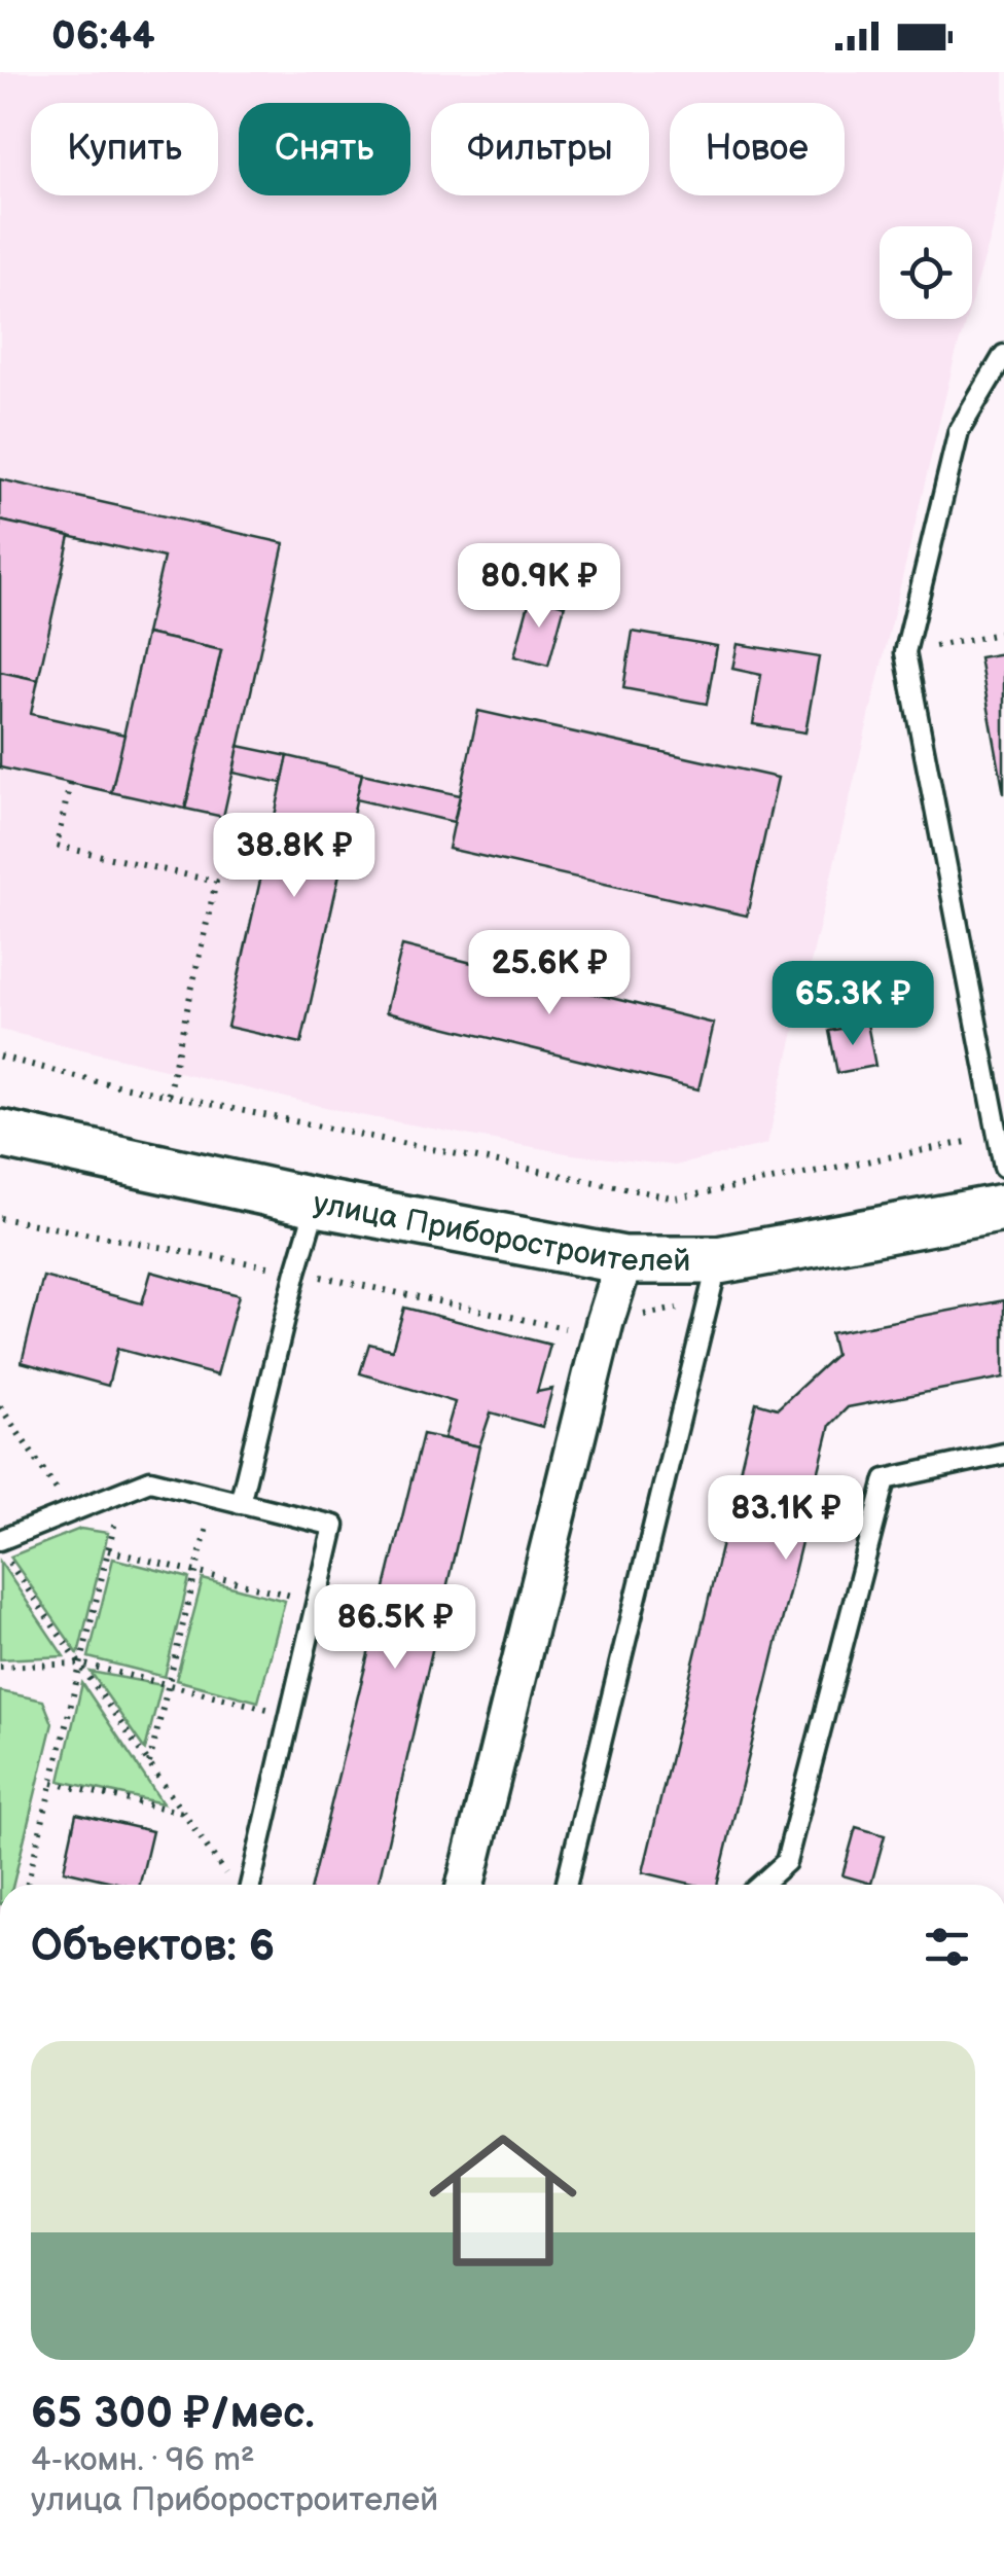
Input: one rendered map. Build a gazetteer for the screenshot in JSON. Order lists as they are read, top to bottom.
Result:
{
  "streets": {
    "street": ["улица Приборостроителей"]
  },
  "page": {
    "status": "06:44",
    "chip": [
      "Купить",
      "Снять",
      "Фильтры",
      "Новое"
    ],
    "price": [
      "80.9K ₽",
      "38.8K ₽",
      "25.6K ₽",
      "65.3K ₽",
      "83.1K ₽",
      "86.5K ₽"
    ],
    "heading": "Объектов: 6",
    "list": [
      {
        "name": "65 300 ₽/мес.",
        "note": "4-комн. · 96 m² · улица Приборостроителей"
      }
    ]
  }
}
